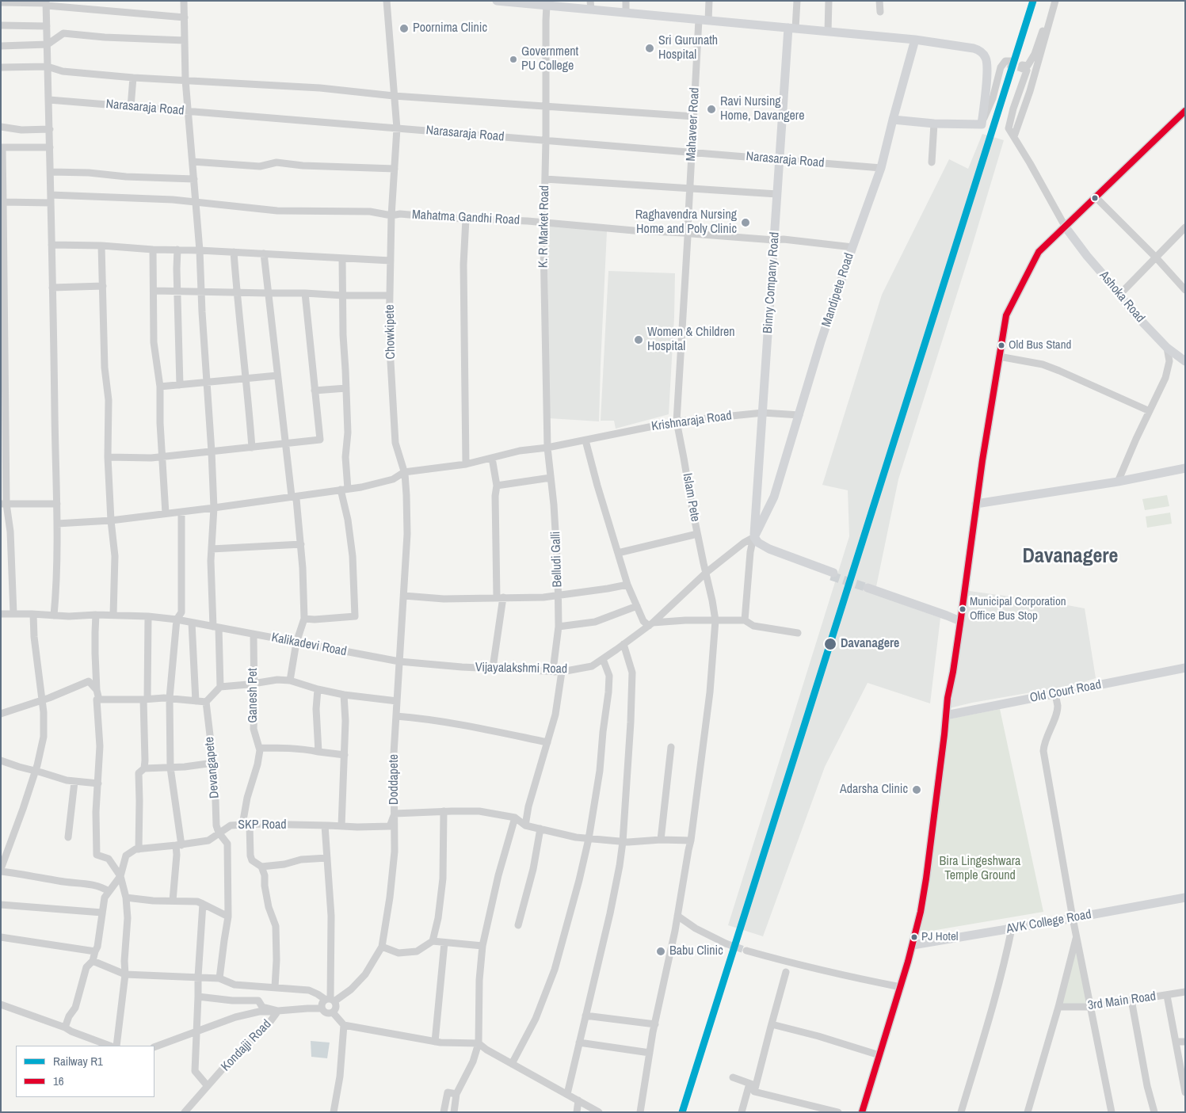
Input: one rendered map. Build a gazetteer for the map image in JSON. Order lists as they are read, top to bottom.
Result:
{
  "streets": {
    "main road": [
      "Binny Company Road",
      "Mandipete Road",
      "Ashoka Road",
      "Old Court Road",
      "AVK College Road"
    ],
    "street": [
      "Narasaraja Road",
      "Mahaveer Road",
      "Mahatma Gandhi Road",
      "K. R Market Road",
      "Chowkipete",
      "Krishnaraja Road",
      "Islam Pete",
      "Belludi Galli",
      "Kalikadevi Road",
      "Vijayalakshmi Road",
      "Ganesh Pet",
      "Devangapete",
      "Doddapete",
      "SKP Road",
      "3rd Main Road",
      "Kondajji Road"
    ]
  },
  "crossings": [
    ["Narasaraja Road", "Mahaveer Road"],
    ["Narasaraja Road", "K. R Market Road"],
    ["Narasaraja Road", "Binny Company Road"],
    ["Narasaraja Road", "Mandipete Road"],
    ["Narasaraja Road", "Chowkipete"],
    ["Mahaveer Road", "Mahatma Gandhi Road"],
    ["Mahaveer Road", "Islam Pete"],
    ["Mahatma Gandhi Road", "K. R Market Road"],
    ["Mahatma Gandhi Road", "Binny Company Road"],
    ["Mahatma Gandhi Road", "Mandipete Road"],
    ["Mahatma Gandhi Road", "Chowkipete"],
    ["Mahatma Gandhi Road", "Islam Pete"],
    ["K. R Market Road", "Krishnaraja Road"],
    ["K. R Market Road", "Belludi Galli"],
    ["Binny Company Road", "Mandipete Road"],
    ["Binny Company Road", "Krishnaraja Road"],
    ["Binny Company Road", "Vijayalakshmi Road"],
    ["Mandipete Road", "Krishnaraja Road"],
    ["Mandipete Road", "Vijayalakshmi Road"],
    ["Chowkipete", "Krishnaraja Road"],
    ["Chowkipete", "Kalikadevi Road"],
    ["Chowkipete", "Vijayalakshmi Road"],
    ["Chowkipete", "Doddapete"],
    ["Krishnaraja Road", "Islam Pete"],
    ["Krishnaraja Road", "Belludi Galli"],
    ["Islam Pete", "Vijayalakshmi Road"],
    ["Belludi Galli", "Vijayalakshmi Road"],
    ["Kalikadevi Road", "Vijayalakshmi Road"],
    ["Kalikadevi Road", "Ganesh Pet"],
    ["Kalikadevi Road", "Doddapete"],
    ["Vijayalakshmi Road", "Doddapete"],
    ["Ganesh Pet", "SKP Road"],
    ["Devangapete", "SKP Road"],
    ["Doddapete", "SKP Road"]
  ],
  "districts": ["Davanagere"],
  "parks": ["Bira Lingeshwara Temple Ground"],
  "places": [
    "Poornima Clinic",
    "Sri Gurunath Hospital",
    "Government PU College",
    "Ravi Nursing Home, Davangere",
    "Raghavendra Nursing Home and Poly Clinic",
    "Women & Children Hospital",
    "Old Bus Stand",
    "Municipal Corporation Office Bus Stop",
    "Davanagere",
    "Adarsha Clinic",
    "PJ Hotel",
    "Babu Clinic"
  ],
  "lines": ["rail line R1", "transit line 16"],
  "legend": ["Railway R1", "16"]
}
